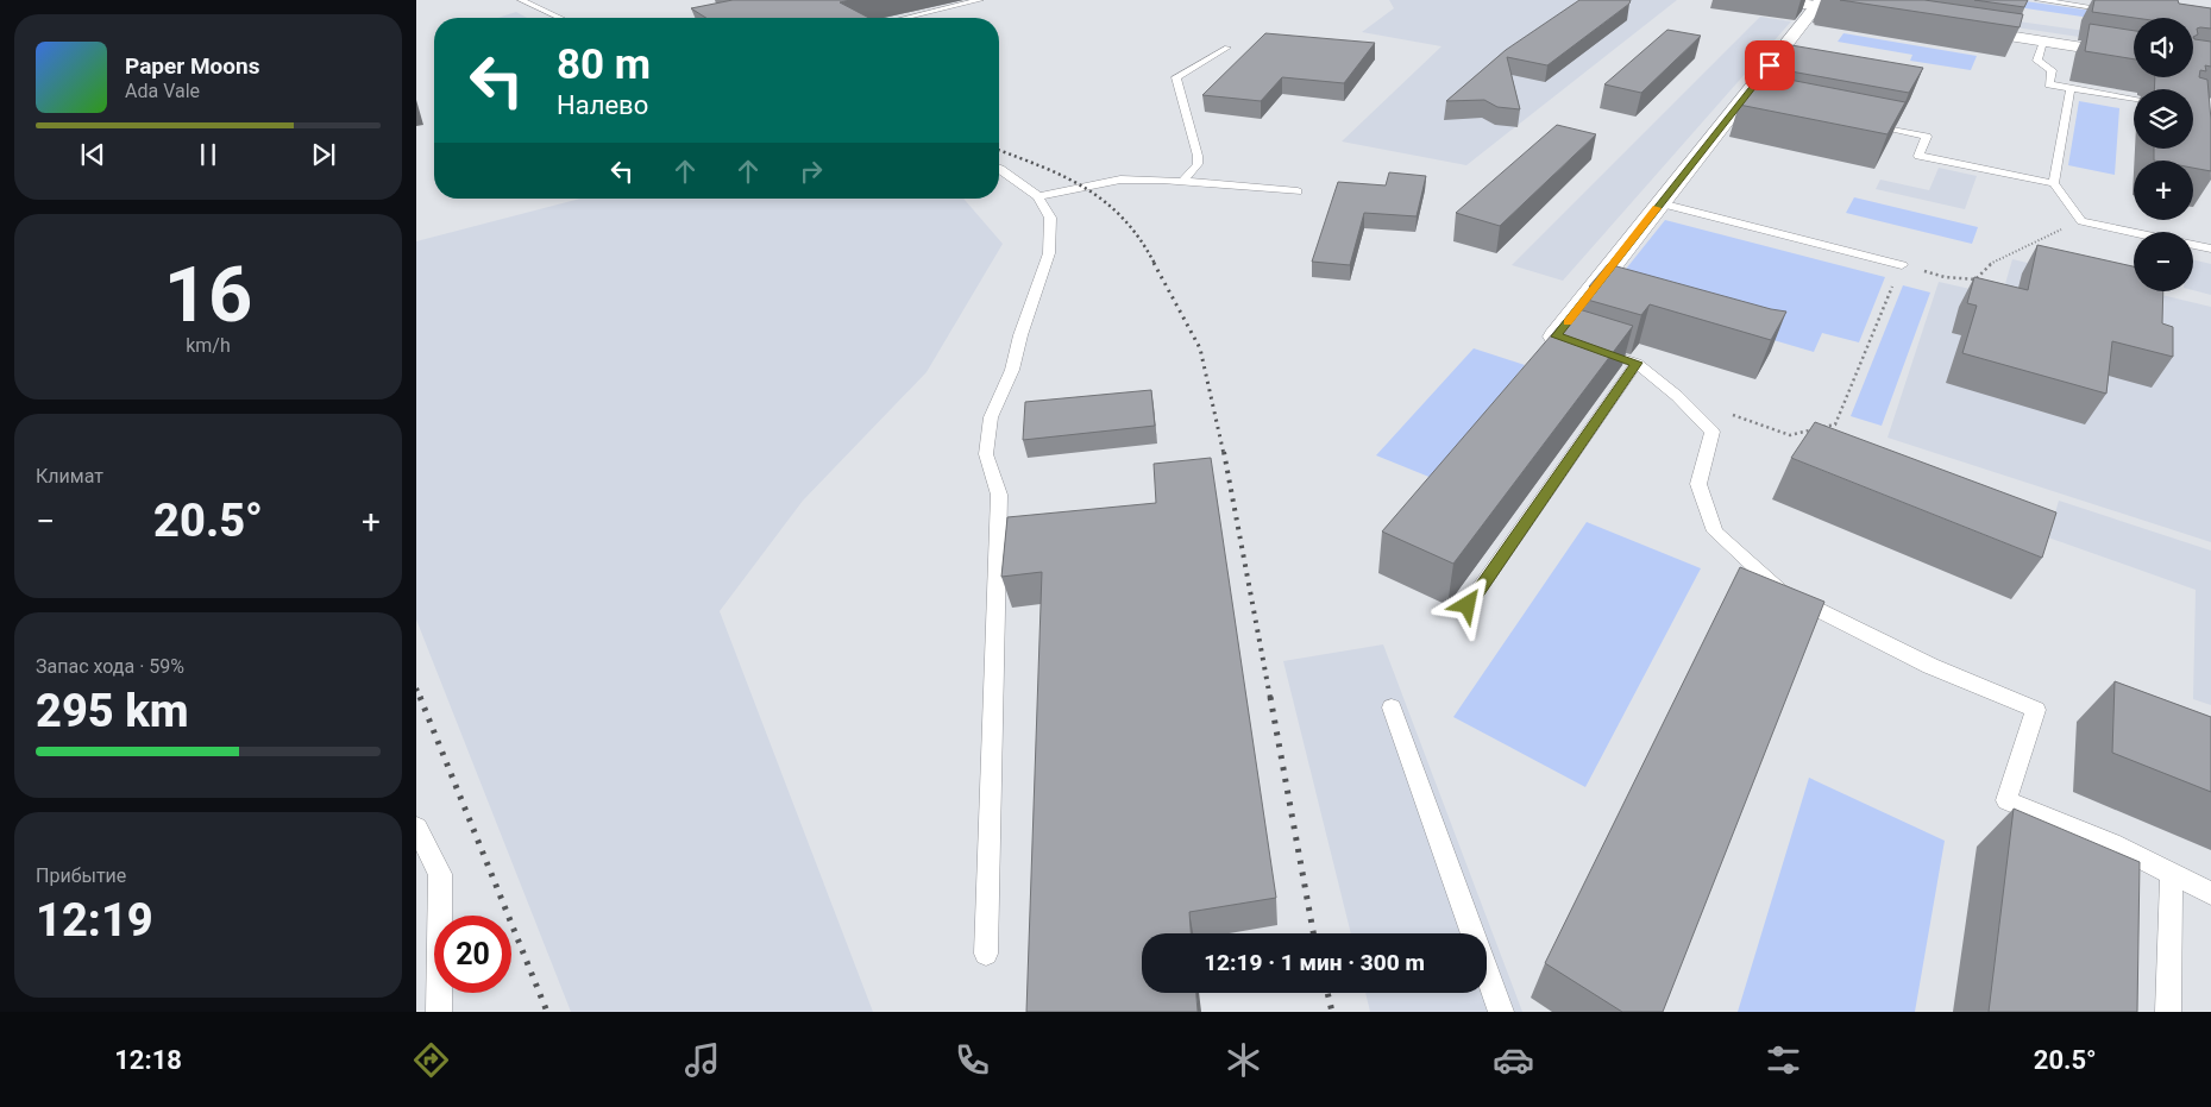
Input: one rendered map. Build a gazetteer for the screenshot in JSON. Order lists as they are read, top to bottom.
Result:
{
  "page": {
    "map_buttons": ["+", "−"],
    "turn": ["80 m", "Налево"],
    "song": ["Paper Moons", "Ada Vale"],
    "tile": [
      ["16", "km/h"],
      "Климат",
      ["Запас хода · 59%", "295 km"],
      ["Прибытие", "12:19"]
    ],
    "heat": ["−", "20.5°", "+"],
    "limit": "20",
    "trip": "12:19 · 1 мин · 300 m",
    "tabs": ["12:18", "20.5°"]
  }
}
